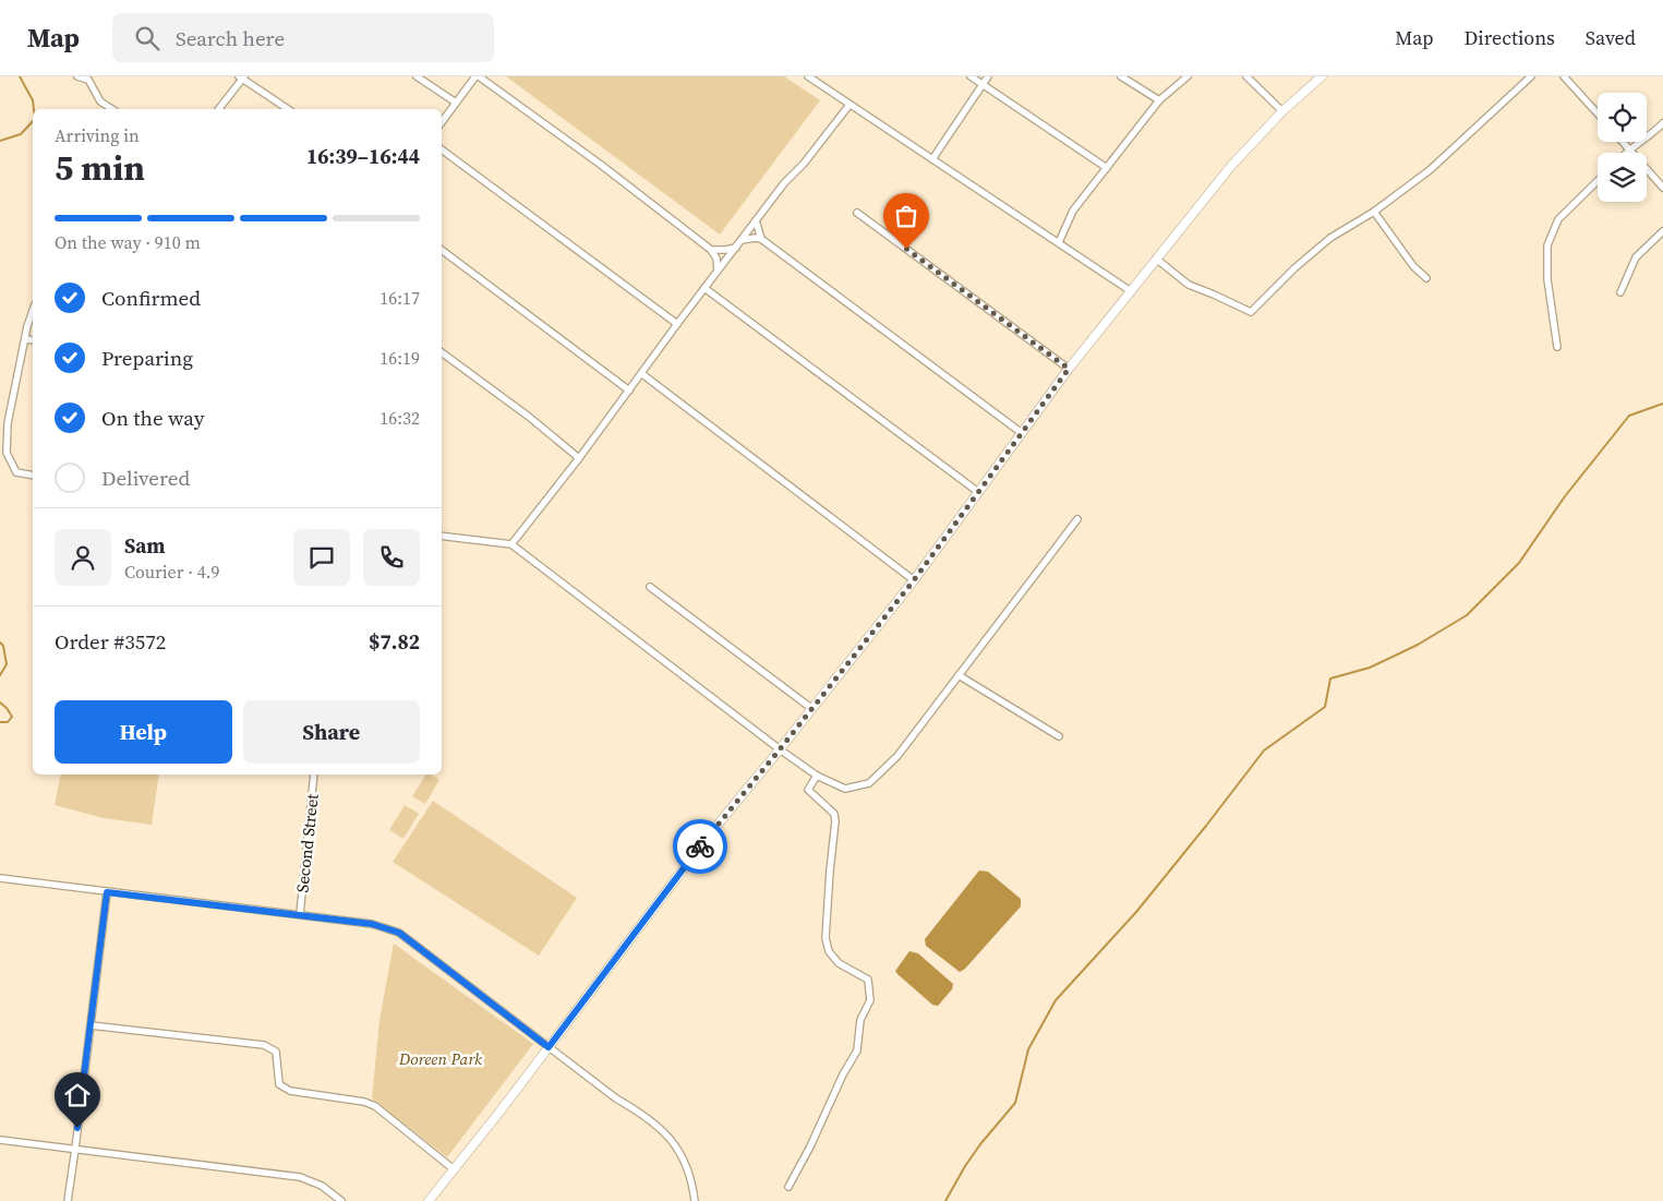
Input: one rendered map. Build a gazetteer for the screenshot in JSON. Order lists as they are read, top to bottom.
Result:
{
  "streets": {
    "street": ["Second Street"]
  },
  "parks": ["Doreen Park"],
  "page": {
    "header": "Map",
    "search": "Search here",
    "nav": ["Map", "Directions", "Saved"],
    "heading": ["5 min", "Arriving in", "16:39–16:44"],
    "panel": [
      "Sam",
      "Courier · 4.9",
      "Order #3572",
      "$7.82"
    ],
    "bar": "On the way · 910 m",
    "list": [
      ["Confirmed", "16:17"],
      ["Preparing", "16:19"],
      ["On the way", "16:32"],
      "Delivered"
    ],
    "buttons": ["Help", "Share"]
  }
}
